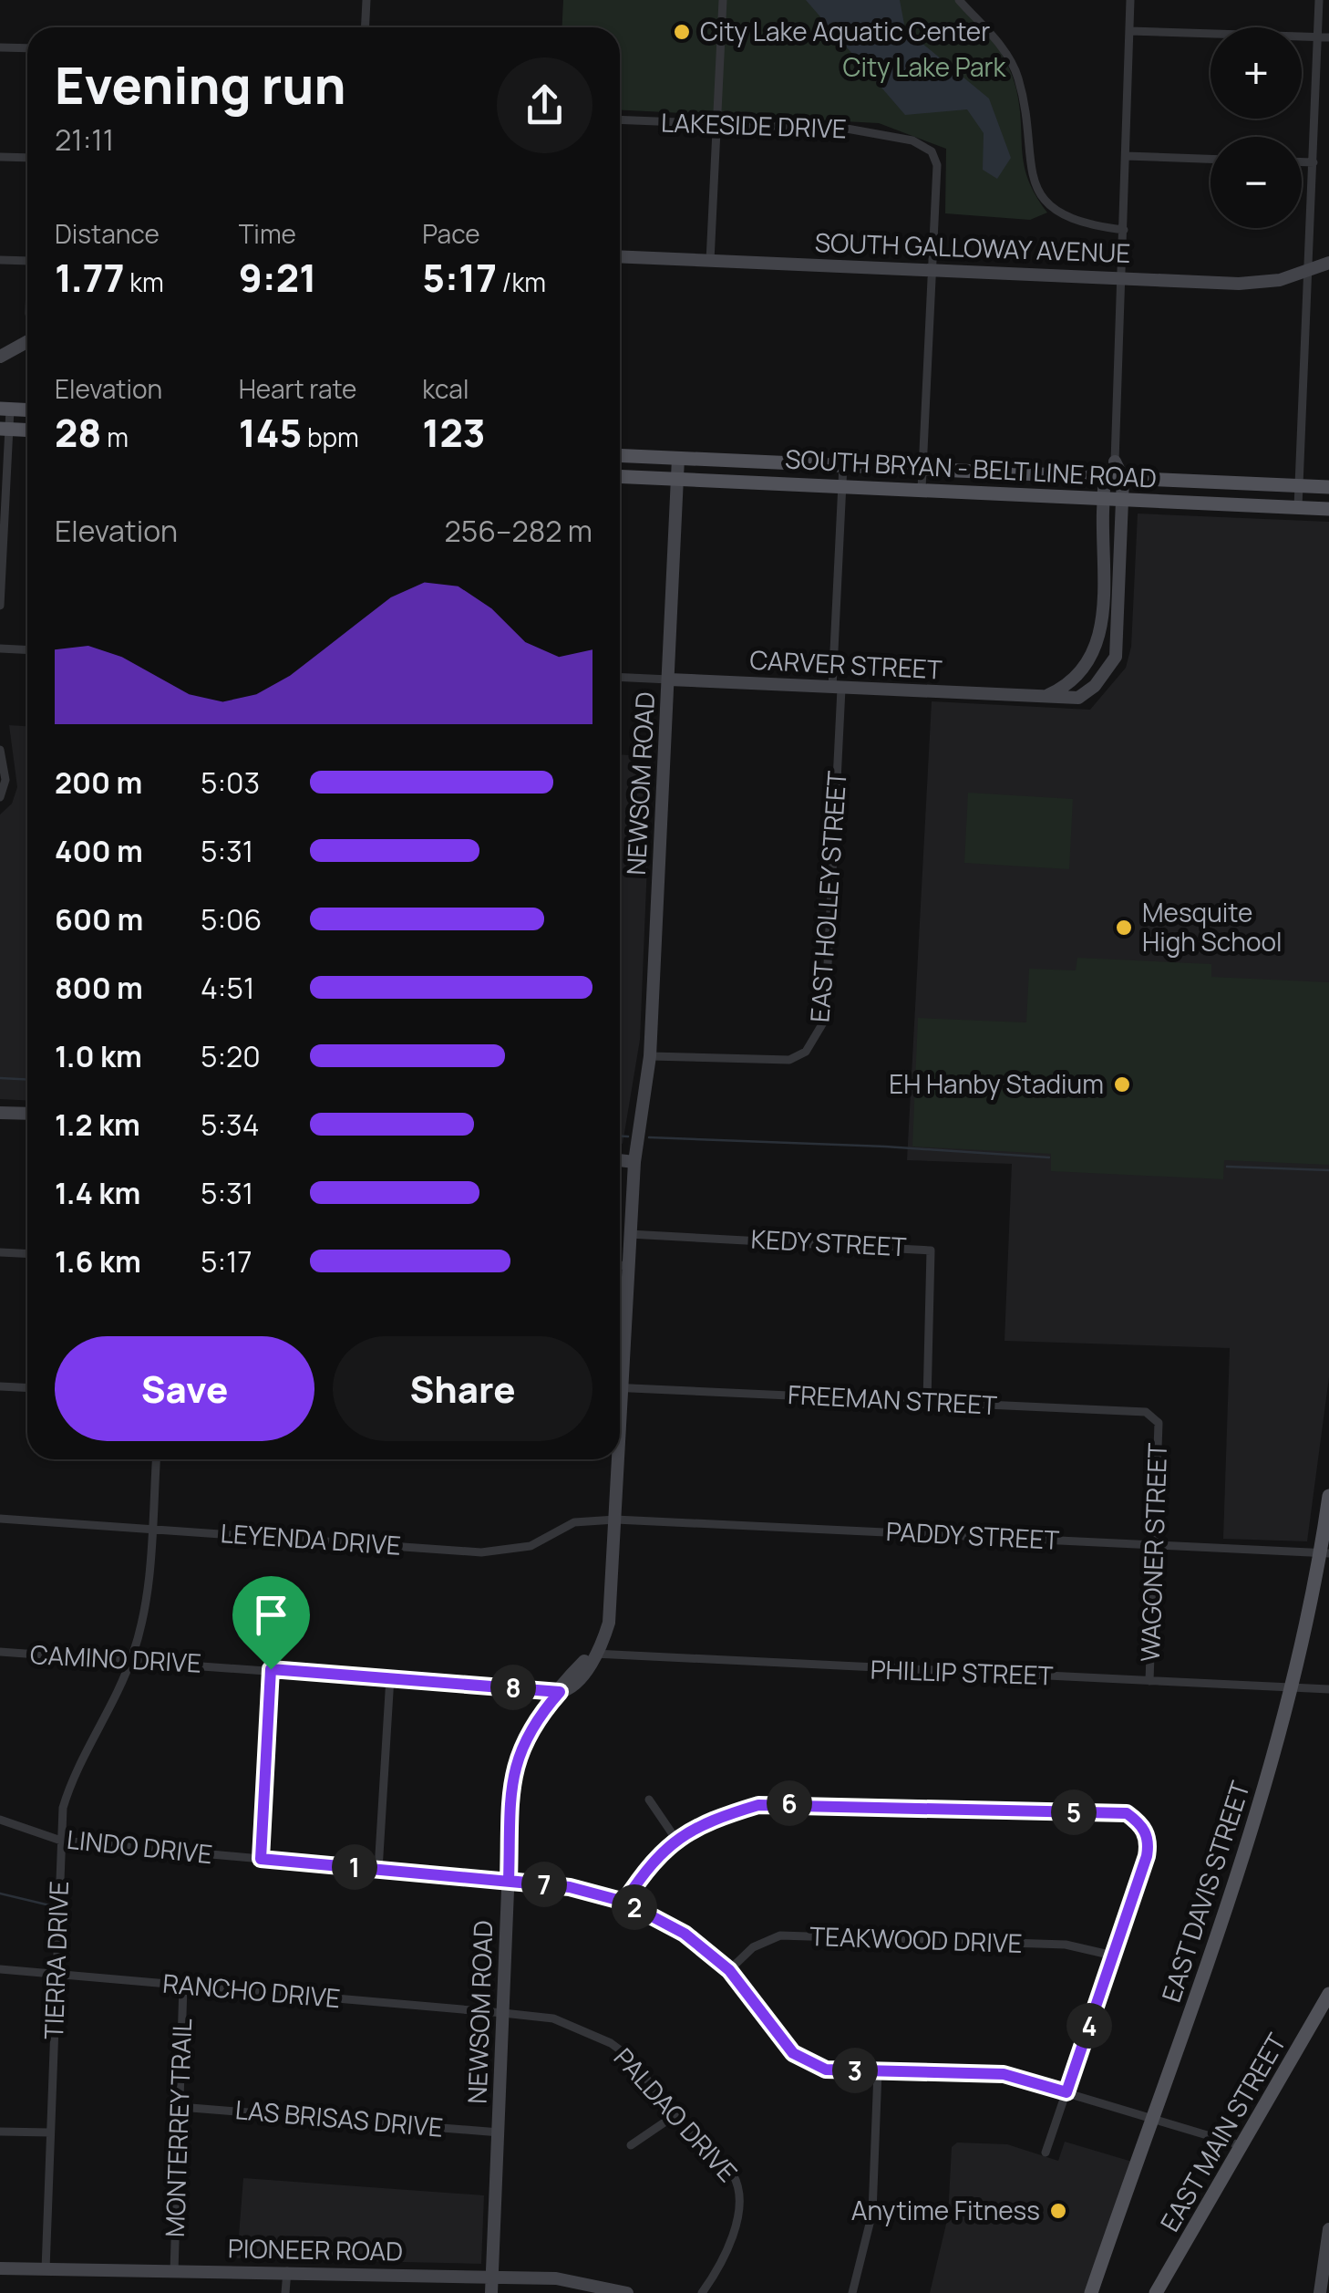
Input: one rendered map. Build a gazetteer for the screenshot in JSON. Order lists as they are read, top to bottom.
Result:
{
  "streets": {
    "main road": ["SOUTH BRYAN - BELT LINE ROAD", "EAST DAVIS STREET", "EAST MAIN STREET"],
    "street": [
      "LAKESIDE DRIVE",
      "SOUTH GALLOWAY AVENUE",
      "CARVER STREET",
      "NEWSOM ROAD",
      "EAST HOLLEY STREET",
      "KEDY STREET",
      "FREEMAN STREET",
      "PADDY STREET",
      "LEYENDA DRIVE",
      "WAGONER STREET",
      "CAMINO DRIVE",
      "PHILLIP STREET",
      "LINDO DRIVE",
      "TEAKWOOD DRIVE",
      "TIERRA DRIVE",
      "RANCHO DRIVE",
      "PALDAO DRIVE",
      "LAS BRISAS DRIVE",
      "MONTERREY TRAIL",
      "PIONEER ROAD"
    ]
  },
  "crossings": [
    ["LAKESIDE DRIVE", "SOUTH GALLOWAY AVENUE"],
    ["SOUTH BRYAN - BELT LINE ROAD", "CARVER STREET"],
    ["SOUTH BRYAN - BELT LINE ROAD", "NEWSOM ROAD"],
    ["SOUTH BRYAN - BELT LINE ROAD", "EAST HOLLEY STREET"],
    ["CARVER STREET", "NEWSOM ROAD"],
    ["CARVER STREET", "EAST HOLLEY STREET"],
    ["NEWSOM ROAD", "EAST HOLLEY STREET"],
    ["NEWSOM ROAD", "KEDY STREET"],
    ["NEWSOM ROAD", "PADDY STREET"],
    ["NEWSOM ROAD", "LEYENDA DRIVE"],
    ["NEWSOM ROAD", "CAMINO DRIVE"],
    ["NEWSOM ROAD", "PHILLIP STREET"],
    ["NEWSOM ROAD", "LINDO DRIVE"],
    ["NEWSOM ROAD", "RANCHO DRIVE"],
    ["NEWSOM ROAD", "PALDAO DRIVE"],
    ["NEWSOM ROAD", "LAS BRISAS DRIVE"],
    ["NEWSOM ROAD", "PIONEER ROAD"],
    ["KEDY STREET", "FREEMAN STREET"],
    ["FREEMAN STREET", "WAGONER STREET"],
    ["PADDY STREET", "LEYENDA DRIVE"],
    ["PADDY STREET", "WAGONER STREET"],
    ["PADDY STREET", "EAST DAVIS STREET"],
    ["LEYENDA DRIVE", "TIERRA DRIVE"],
    ["WAGONER STREET", "PHILLIP STREET"],
    ["CAMINO DRIVE", "TIERRA DRIVE"],
    ["PHILLIP STREET", "EAST DAVIS STREET"],
    ["LINDO DRIVE", "EAST DAVIS STREET"],
    ["LINDO DRIVE", "TEAKWOOD DRIVE"],
    ["LINDO DRIVE", "TIERRA DRIVE"],
    ["LINDO DRIVE", "EAST MAIN STREET"],
    ["TIERRA DRIVE", "RANCHO DRIVE"],
    ["TIERRA DRIVE", "PIONEER ROAD"],
    ["RANCHO DRIVE", "PALDAO DRIVE"],
    ["RANCHO DRIVE", "MONTERREY TRAIL"],
    ["LAS BRISAS DRIVE", "MONTERREY TRAIL"],
    ["MONTERREY TRAIL", "PIONEER ROAD"]
  ],
  "parks": ["City Lake Park"],
  "places": [
    "City Lake Aquatic Center",
    "Mesquite High School",
    "EH Hanby Stadium",
    "Anytime Fitness"
  ],
  "page": {
    "map_buttons": ["+", "−"],
    "heading": ["Evening run", "21:11"],
    "stats": [
      ["Distance", "1.77 km"],
      ["Time", "9:21"],
      ["Pace", "5:17 /km"],
      ["Elevation", "28 m"],
      ["Heart rate", "145 bpm"],
      ["kcal", "123"]
    ],
    "chart": ["Elevation", "256–282 m"],
    "list": [
      {
        "name": "200 m",
        "note": "5:03"
      },
      {
        "name": "400 m",
        "note": "5:31"
      },
      {
        "name": "600 m",
        "note": "5:06"
      },
      {
        "name": "800 m",
        "note": "4:51"
      },
      {
        "name": "1.0 km",
        "note": "5:20"
      },
      {
        "name": "1.2 km",
        "note": "5:34"
      },
      {
        "name": "1.4 km",
        "note": "5:31"
      },
      {
        "name": "1.6 km",
        "note": "5:17"
      }
    ],
    "buttons": ["Save", "Share"],
    "pins": [
      "8",
      "6",
      "5",
      "1",
      "7",
      "2",
      "4",
      "3"
    ]
  }
}
